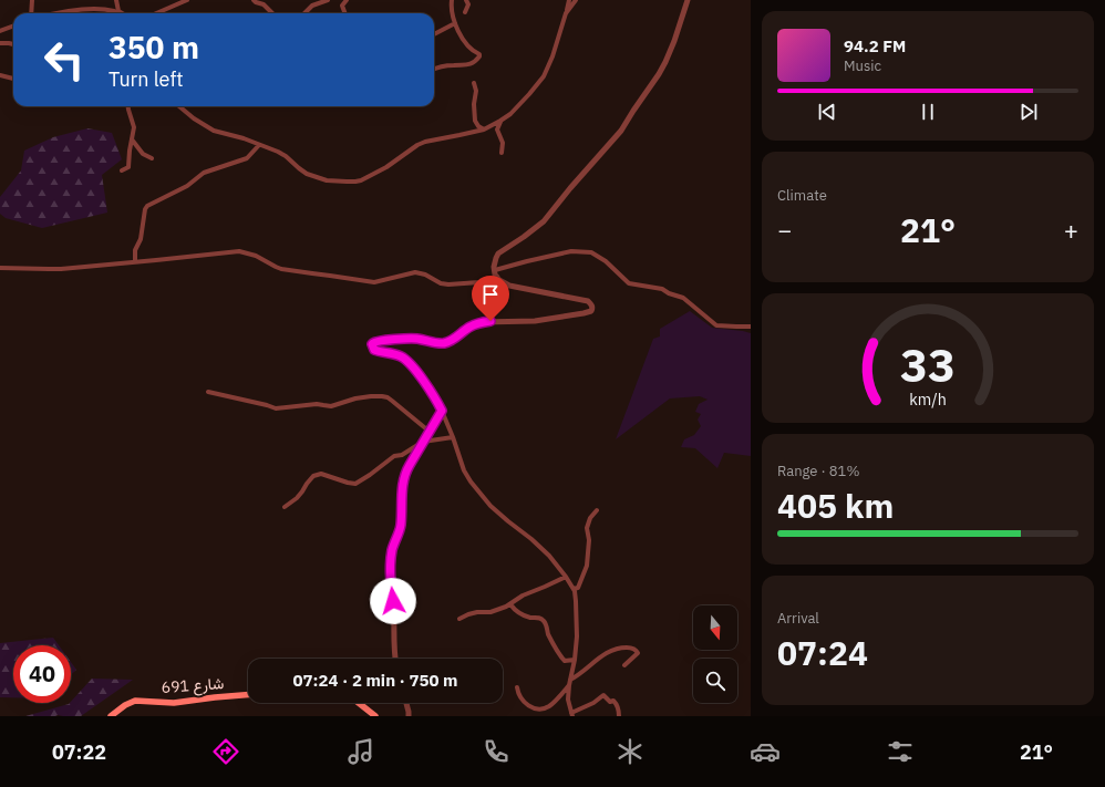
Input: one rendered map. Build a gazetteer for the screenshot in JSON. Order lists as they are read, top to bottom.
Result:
{
  "streets": {
    "main road": ["شارع 691"]
  },
  "north": "bottom",
  "page": {
    "turn": ["350 m", "Turn left"],
    "song": ["94.2 FM", "Music"],
    "tile": [
      "Climate",
      ["Range · 81%", "405 km"],
      ["Arrival", "07:24"]
    ],
    "heat": ["−", "21°", "+"],
    "limit": "40",
    "trip": "07:24 · 2 min · 750 m",
    "tabs": ["07:22", "21°"],
    "gauge": ["33", "km/h"]
  }
}
